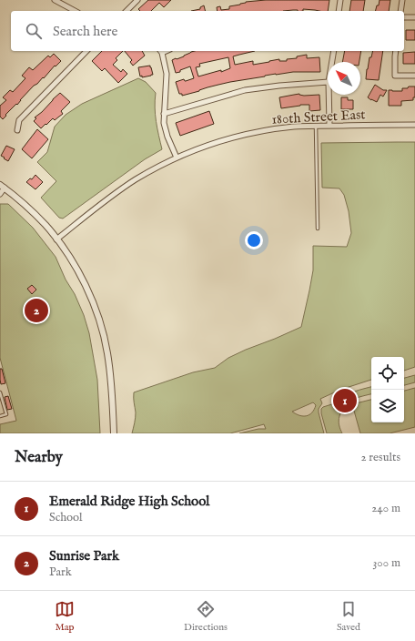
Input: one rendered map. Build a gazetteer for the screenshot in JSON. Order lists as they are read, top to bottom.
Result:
{
  "streets": {
    "street": ["180th Street East"]
  },
  "north": "top left",
  "page": {
    "search": "Search here",
    "pins": ["2", "1"],
    "heading": ["Nearby", "2 results"],
    "list": [
      {
        "mark": "1",
        "name": "Emerald Ridge High School",
        "note": "School",
        "value": "240 m"
      },
      {
        "mark": "2",
        "name": "Sunrise Park",
        "note": "Park",
        "value": "300 m"
      }
    ],
    "nav": ["Map", "Directions", "Saved"]
  }
}
